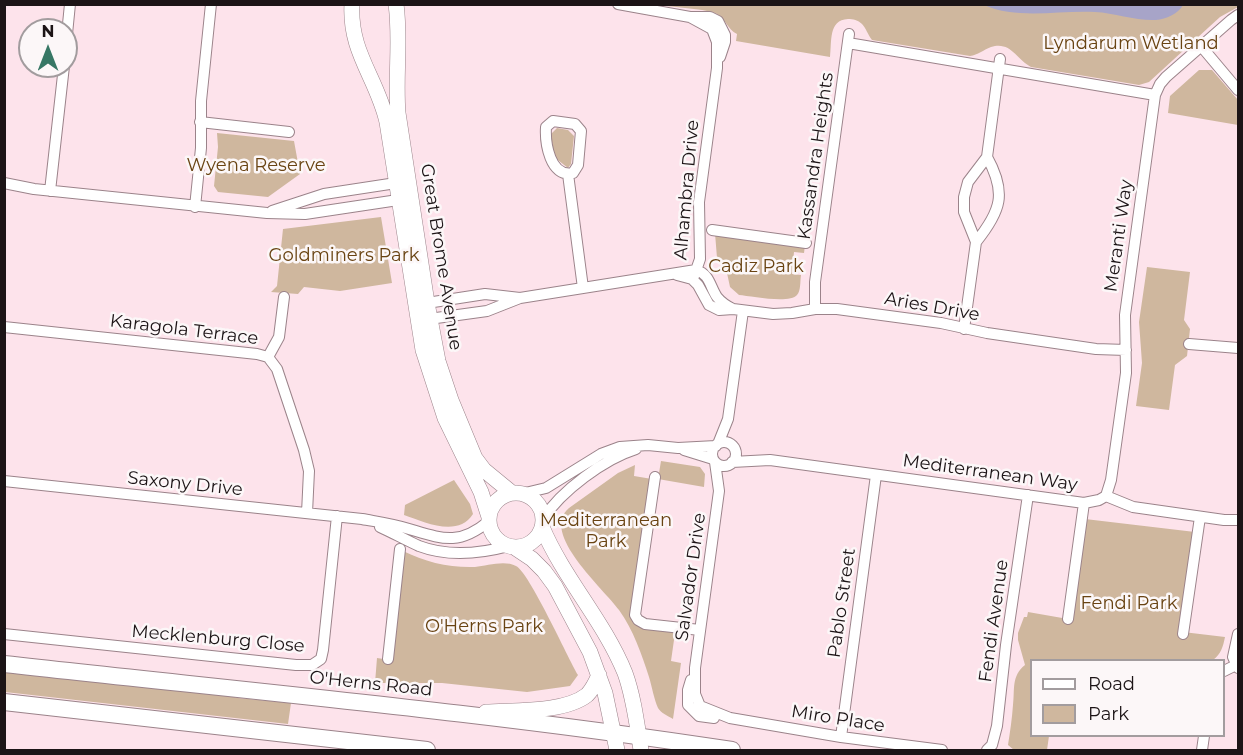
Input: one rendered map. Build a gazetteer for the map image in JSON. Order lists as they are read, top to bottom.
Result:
{
  "streets": {
    "main road": ["O'Herns Road"],
    "street": [
      "Kassandra Heights",
      "Alhambra Drive",
      "Meranti Way",
      "Great Brome Avenue",
      "Aries Drive",
      "Karagola Terrace",
      "Mediterranean Way",
      "Saxony Drive",
      "Salvador Drive",
      "Pablo Street",
      "Fendi Avenue",
      "Mecklenburg Close",
      "Miro Place"
    ]
  },
  "crossings": [
    ["Kassandra Heights", "Meranti Way"],
    ["Kassandra Heights", "Aries Drive"],
    ["Alhambra Drive", "Aries Drive"],
    ["Meranti Way", "Aries Drive"],
    ["Meranti Way", "Mediterranean Way"],
    ["Great Brome Avenue", "Saxony Drive"],
    ["Karagola Terrace", "Saxony Drive"],
    ["Mediterranean Way", "Salvador Drive"],
    ["Mediterranean Way", "Pablo Street"],
    ["Mediterranean Way", "Fendi Avenue"],
    ["Saxony Drive", "Mecklenburg Close"],
    ["Salvador Drive", "Miro Place"],
    ["Pablo Street", "Miro Place"]
  ],
  "parks": [
    "Lyndarum Wetland",
    "Wyena Reserve",
    "Goldminers Park",
    "Cadiz Park",
    "Mediterranean Park",
    "Fendi Park",
    "O'Herns Park"
  ],
  "legend": ["Road", "Park"],
  "north": "top"
}
